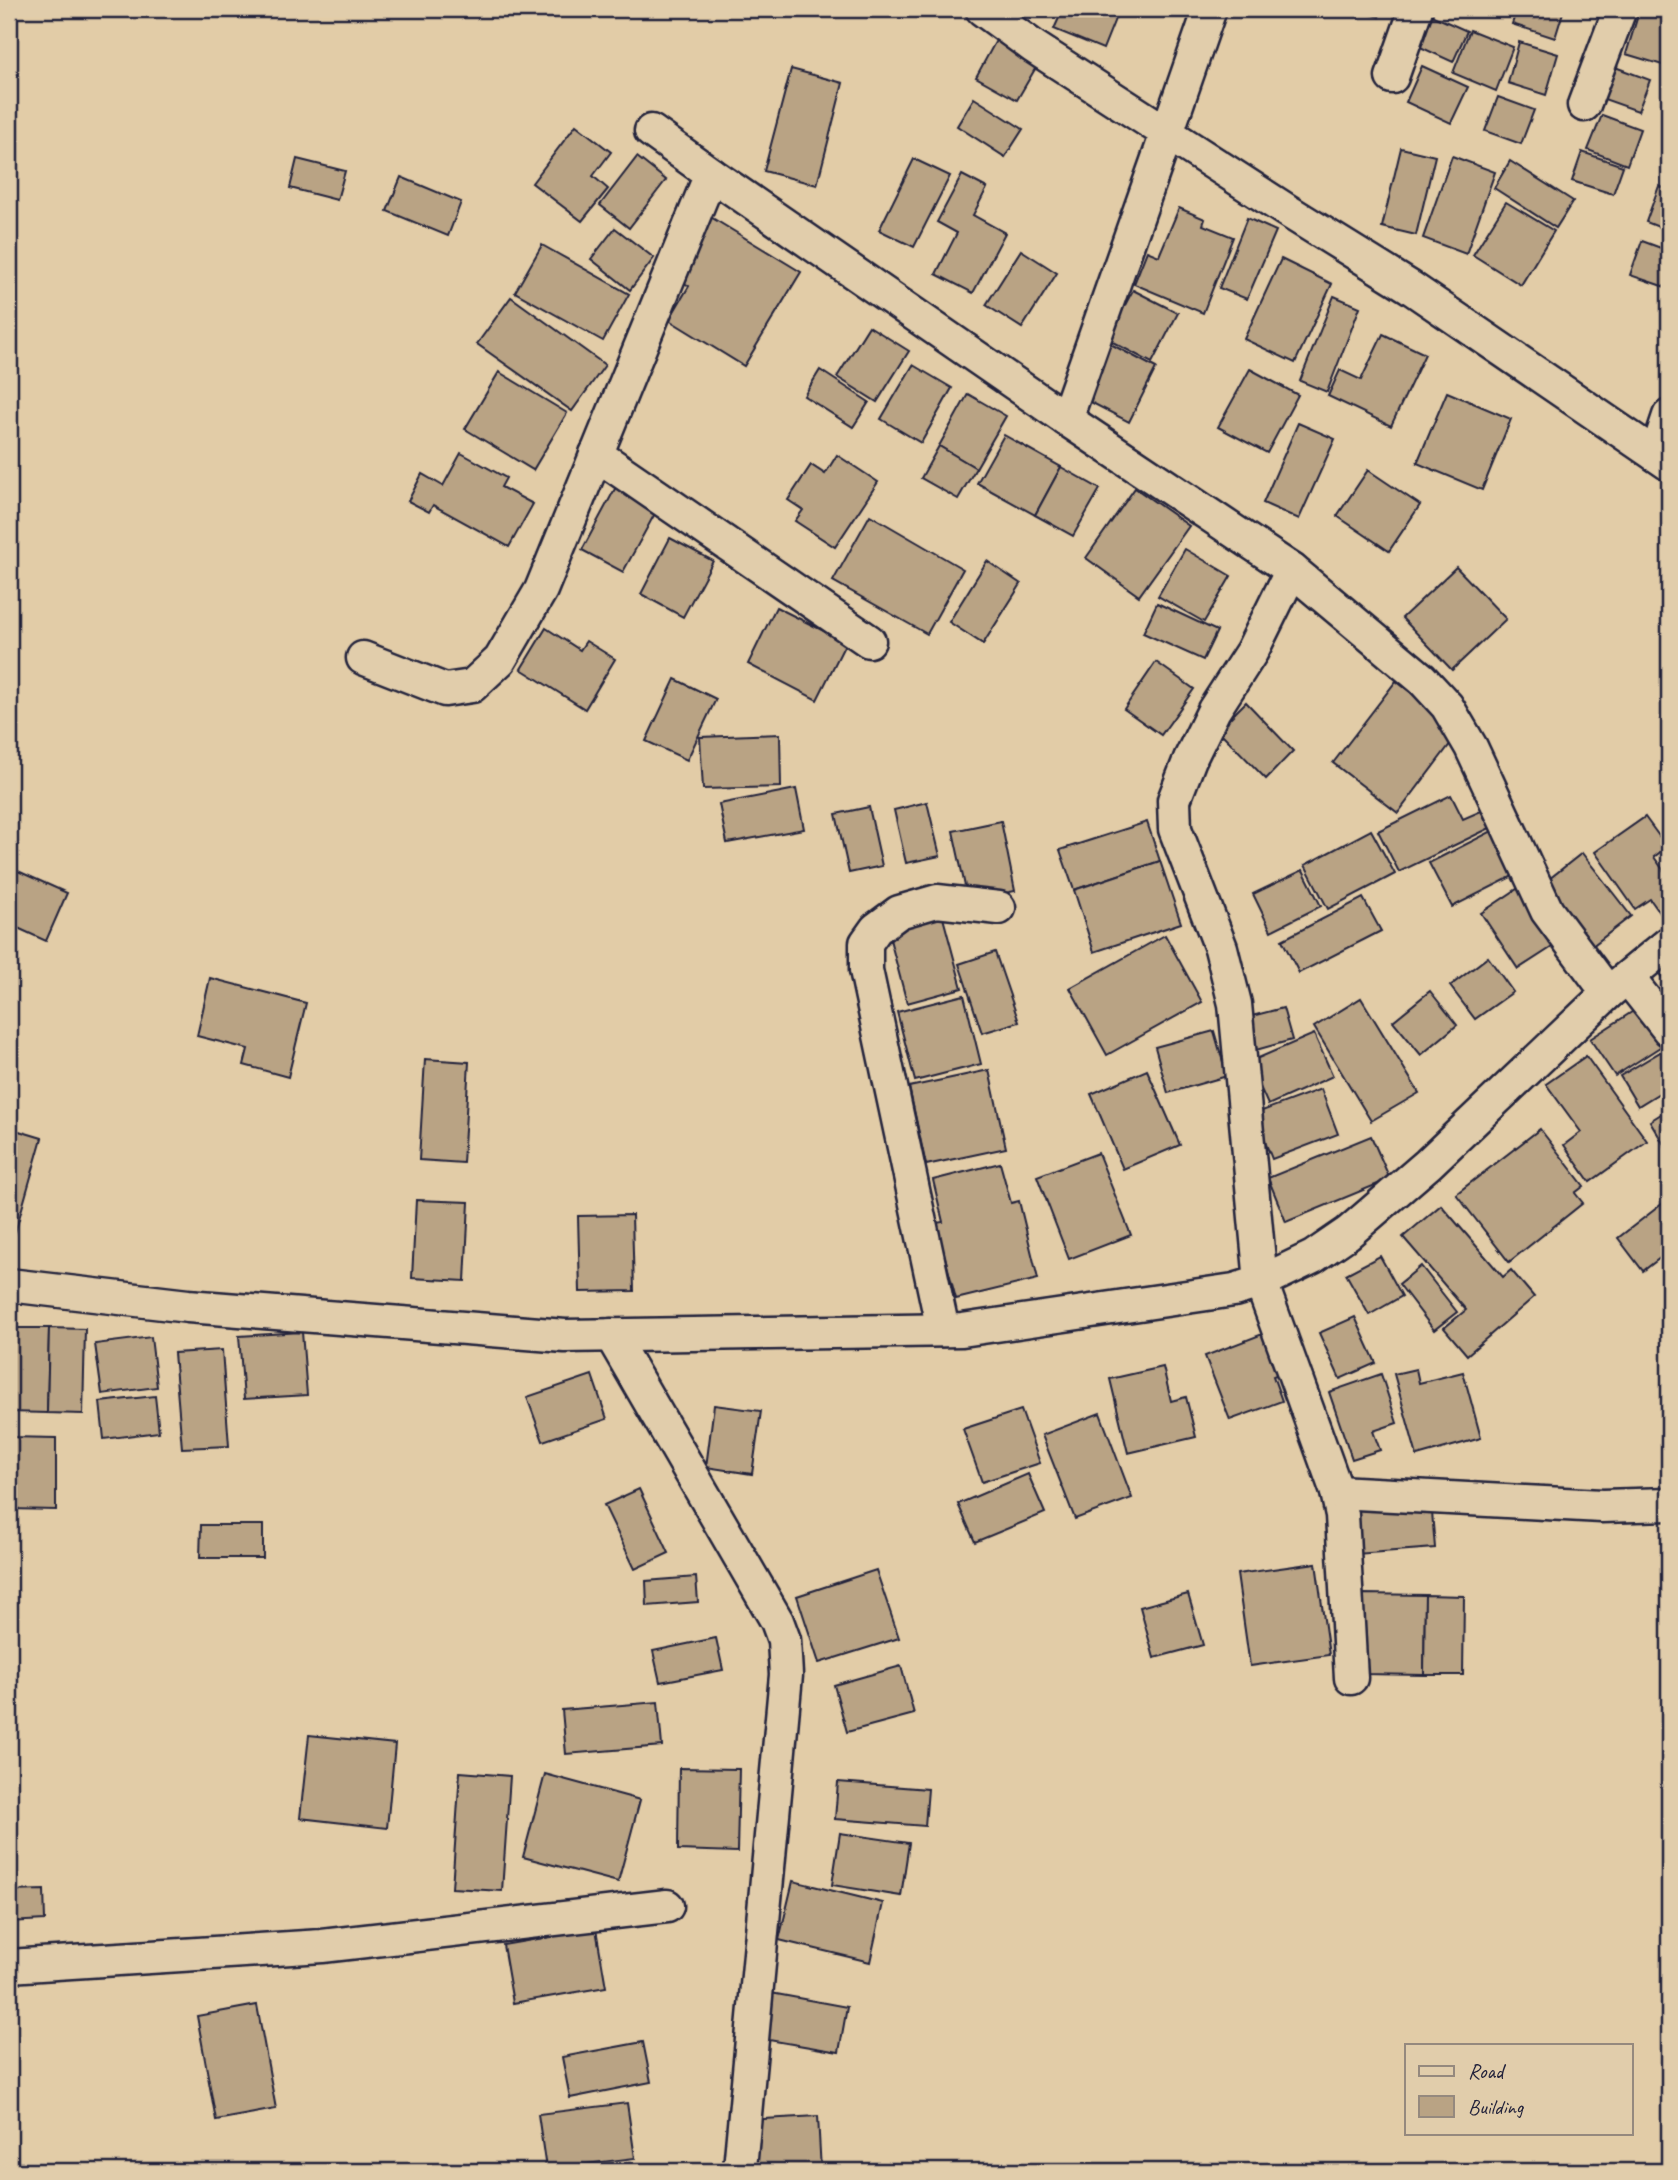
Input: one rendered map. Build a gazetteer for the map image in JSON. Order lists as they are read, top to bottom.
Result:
{
  "legend": ["Road", "Building"]
}
